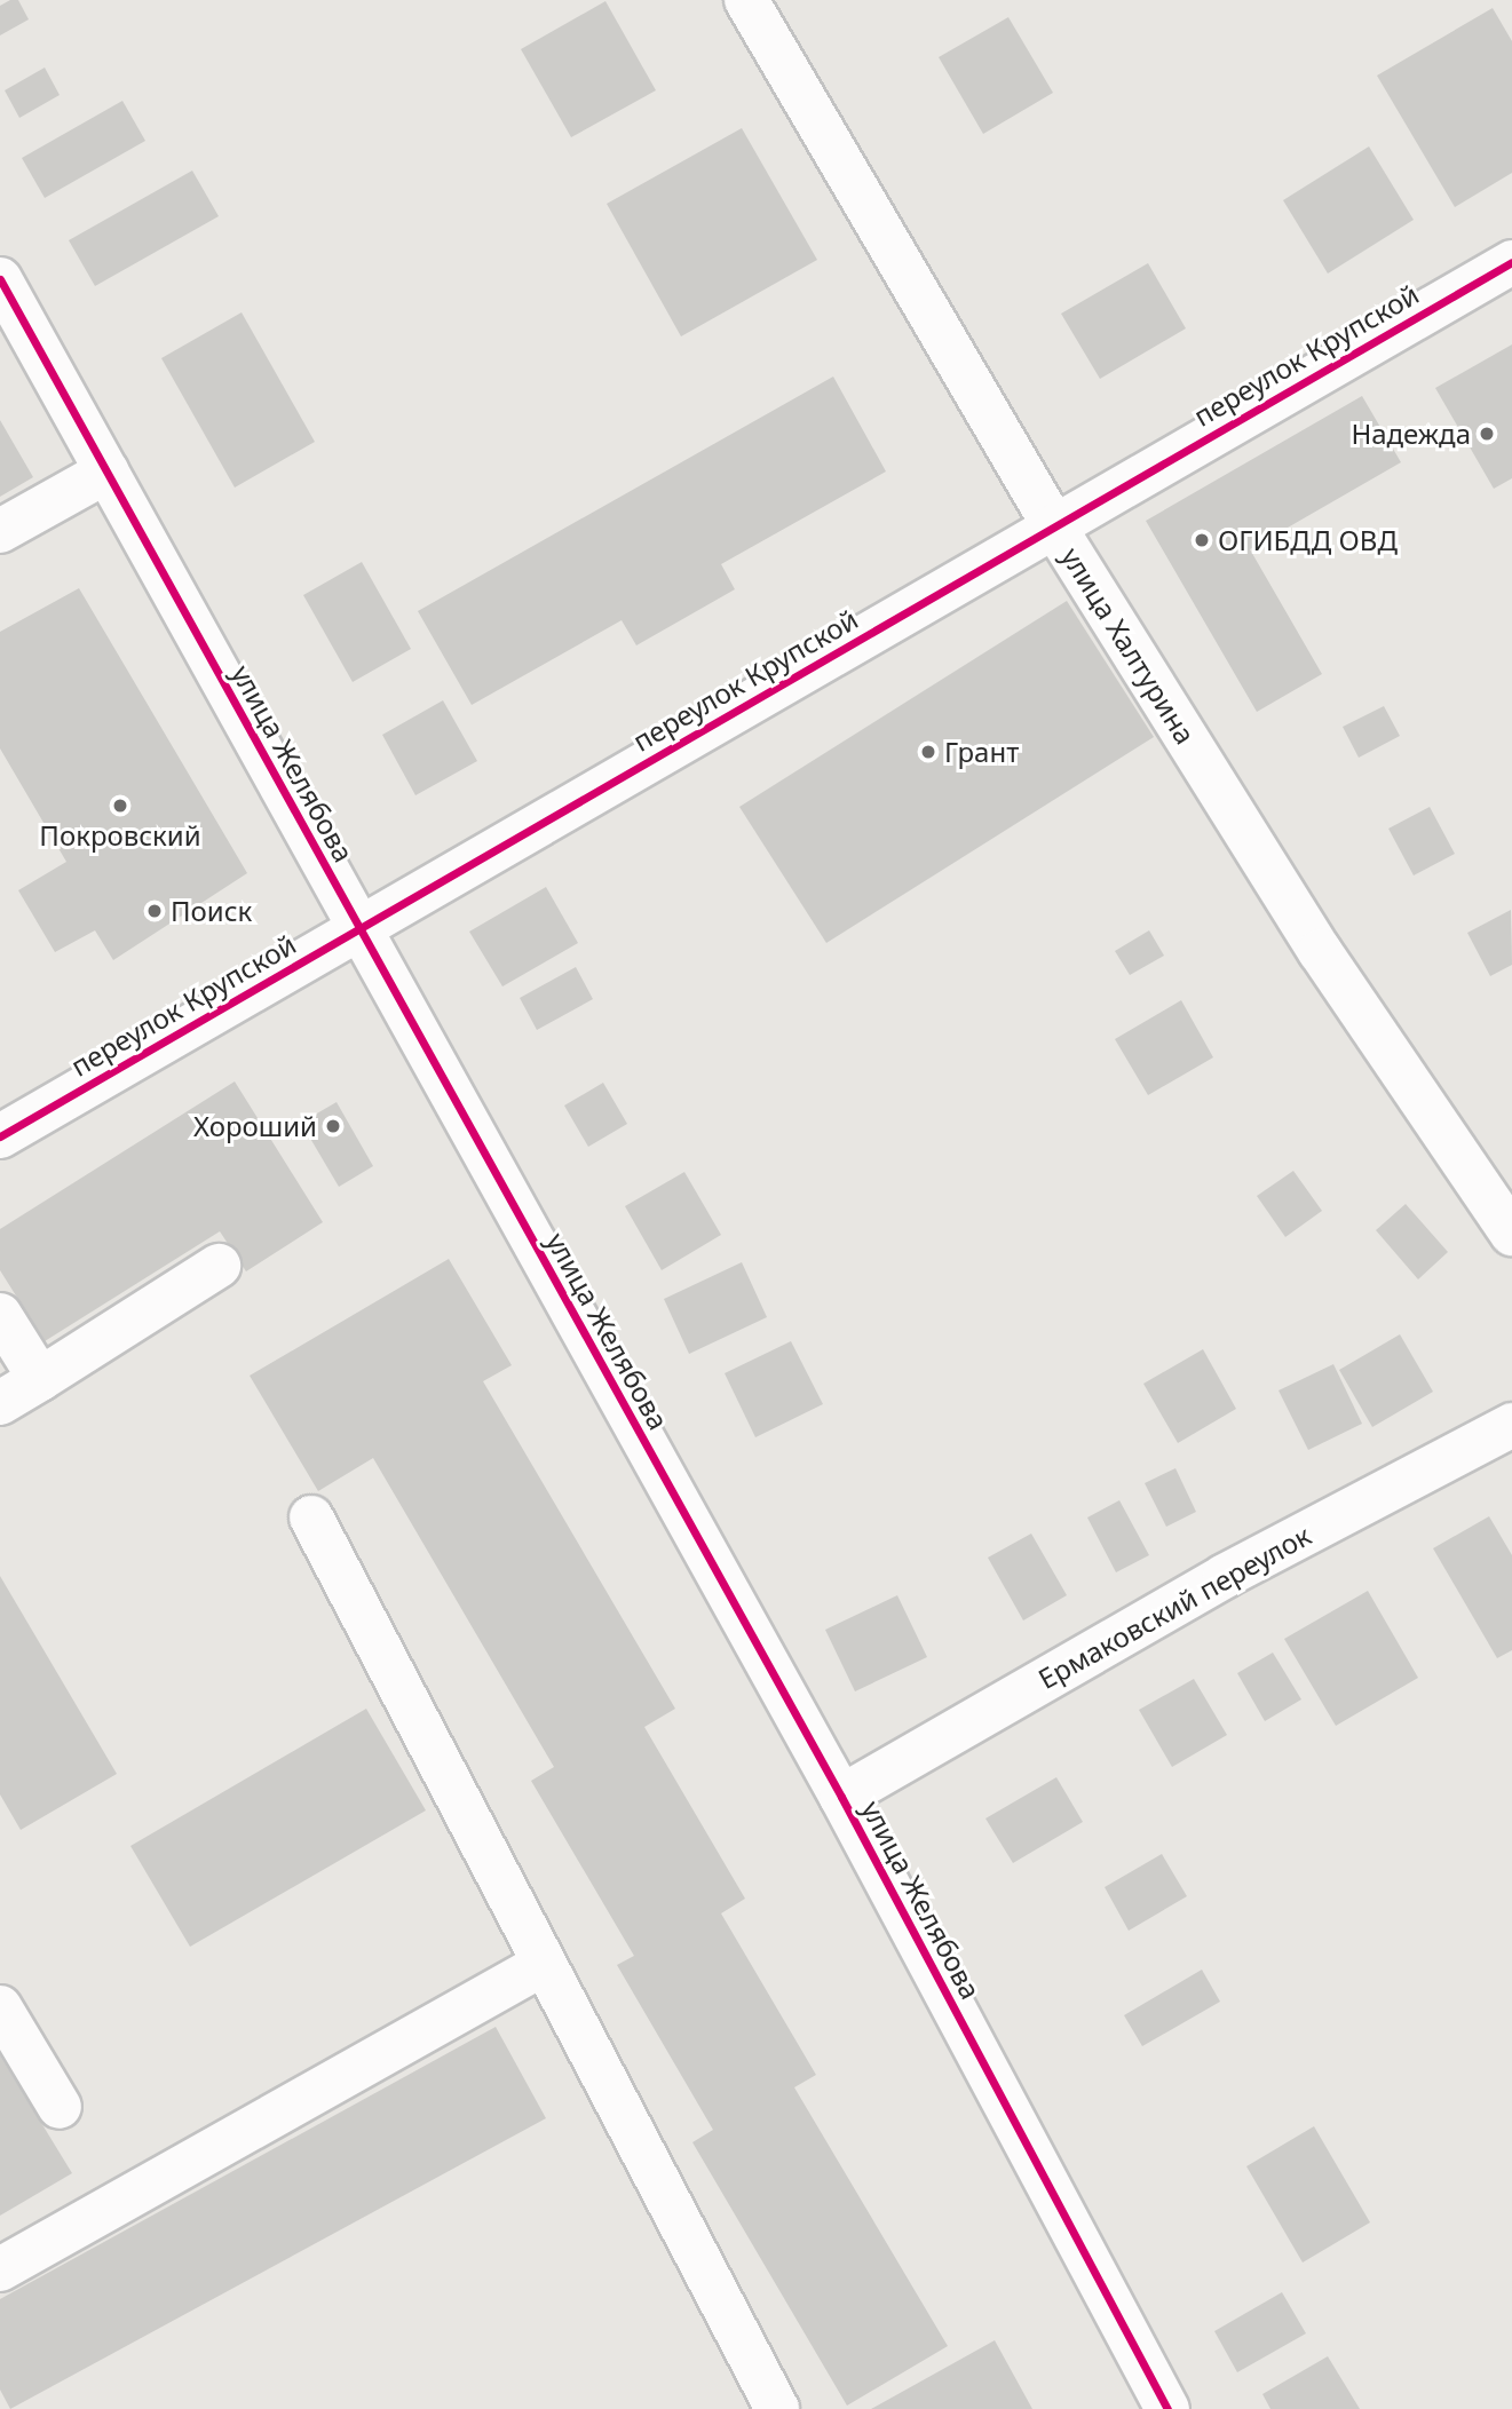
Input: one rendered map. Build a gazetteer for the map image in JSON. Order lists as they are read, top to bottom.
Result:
{
  "streets": {
    "street": [
      "переулок Крупской",
      "улица Халтурина",
      "улица Желябова",
      "Ермаковский переулок"
    ]
  },
  "crossings": [
    ["переулок Крупской", "улица Халтурина"],
    ["переулок Крупской", "улица Желябова"],
    ["улица Желябова", "Ермаковский переулок"]
  ],
  "places": [
    "Надежда",
    "ОГИБДД ОВД",
    "Грант",
    "Покровский",
    "Поиск",
    "Хороший"
  ]
}
